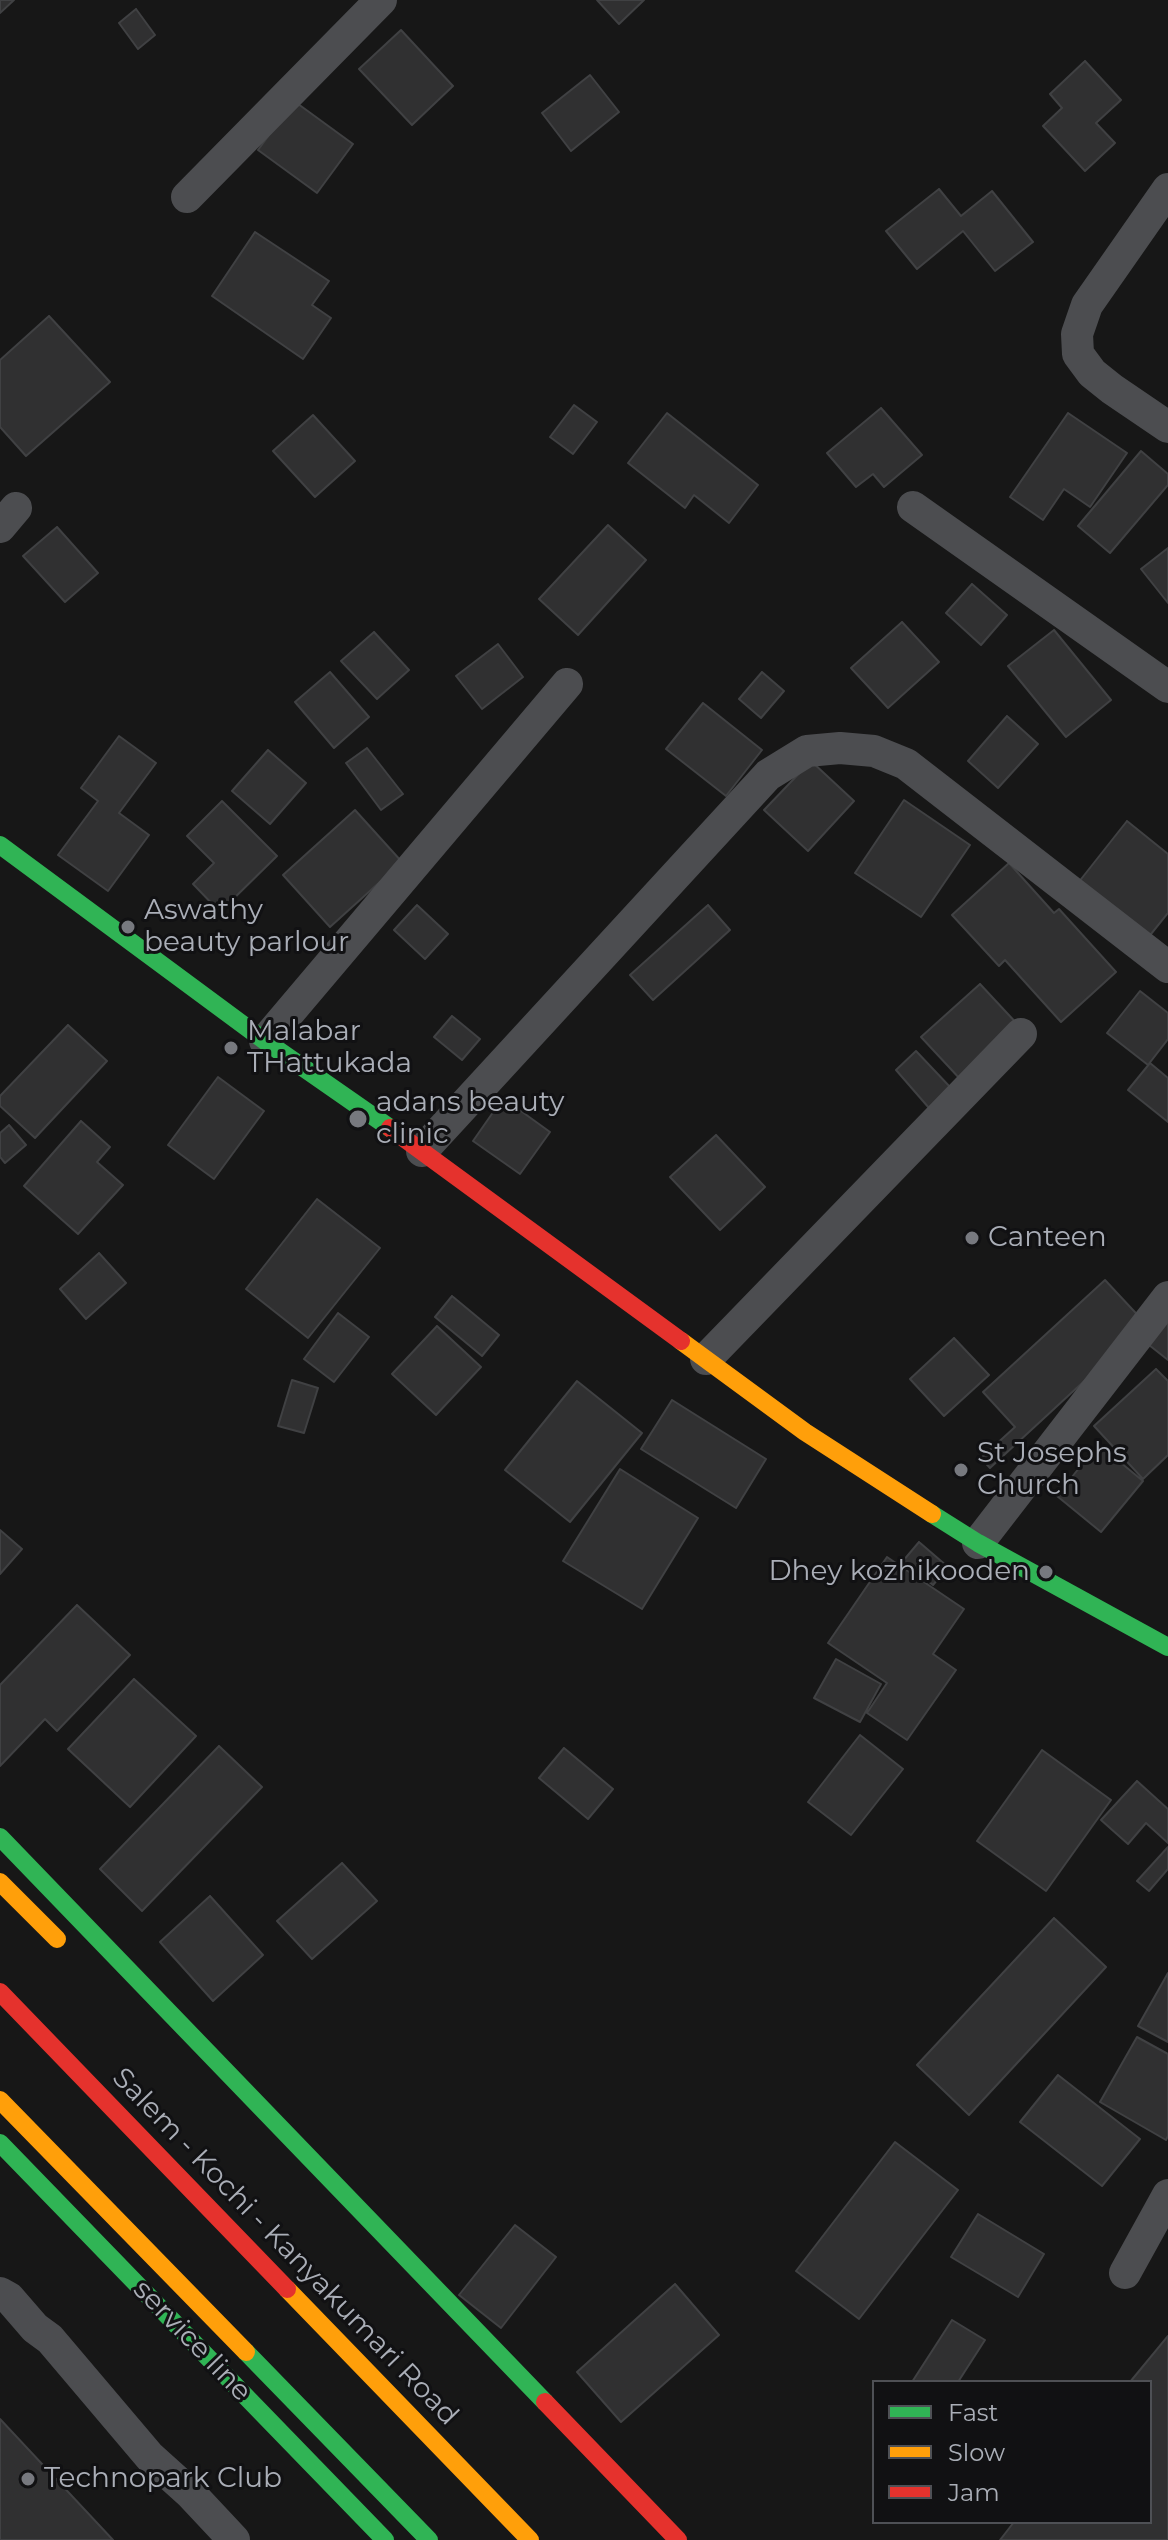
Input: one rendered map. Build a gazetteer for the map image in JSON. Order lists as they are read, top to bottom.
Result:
{
  "streets": {
    "main road": ["Salem - Kochi - Kanyakumari Road"]
  },
  "places": [
    "Aswathy beauty parlour",
    "Malabar THattukada",
    "adans beauty clinic",
    "Canteen",
    "St Josephs Church",
    "Dhey kozhikooden",
    "Technopark Club"
  ],
  "legend": ["Fast", "Slow", "Jam"]
}
